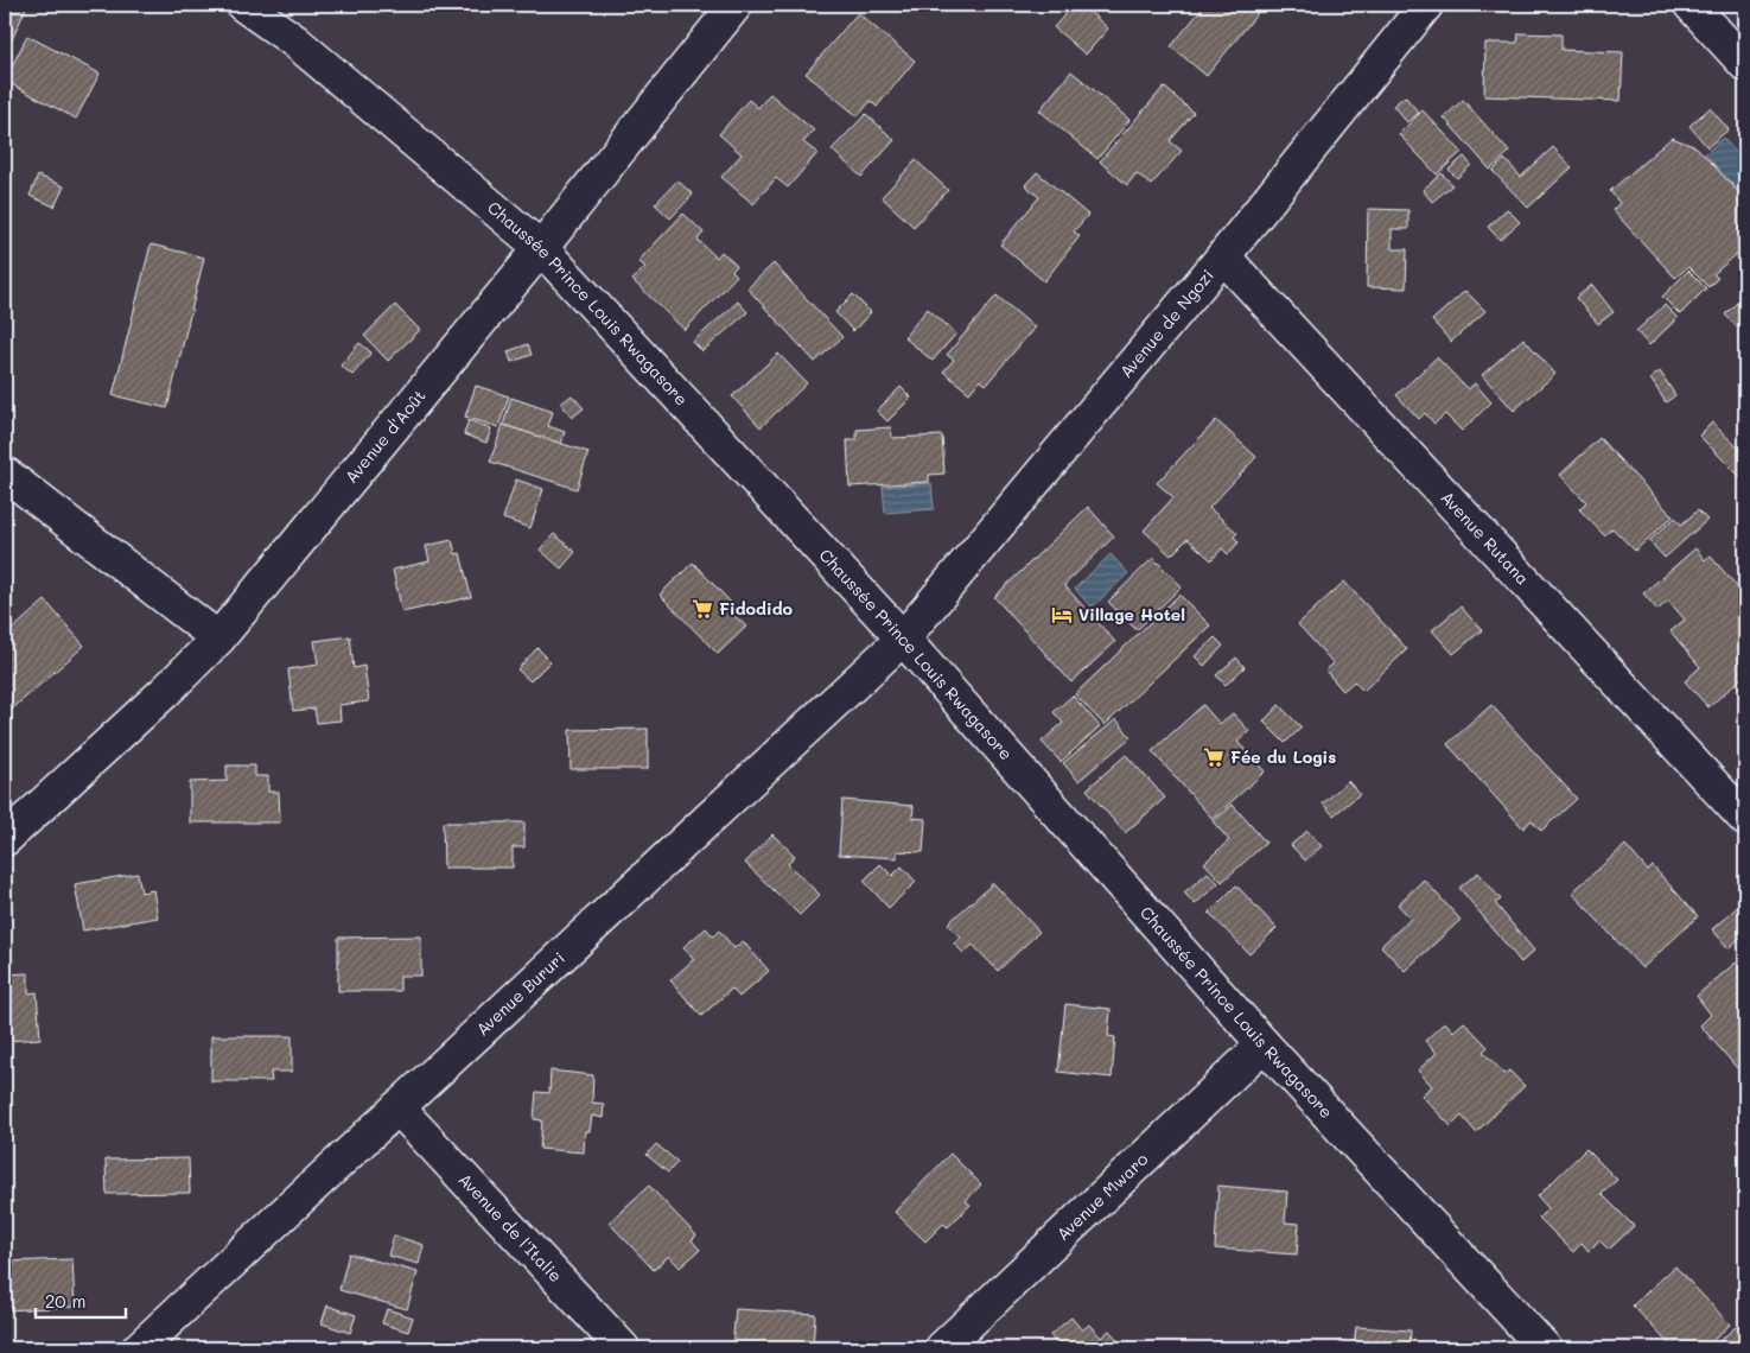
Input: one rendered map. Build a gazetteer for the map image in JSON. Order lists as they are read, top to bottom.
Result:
{
  "streets": {
    "street": [
      "Chaussée Prince Louis Rwagasore",
      "Avenue de Ngozi",
      "Avenue d'Août",
      "Avenue Rutana",
      "Avenue Bururi",
      "Avenue Mwaro",
      "Avenue de l'Italie"
    ]
  },
  "crossings": [
    ["Chaussée Prince Louis Rwagasore", "Avenue de Ngozi"],
    ["Chaussée Prince Louis Rwagasore", "Avenue d'Août"],
    ["Chaussée Prince Louis Rwagasore", "Avenue Bururi"],
    ["Chaussée Prince Louis Rwagasore", "Avenue Mwaro"],
    ["Avenue de Ngozi", "Avenue Rutana"],
    ["Avenue de Ngozi", "Avenue Bururi"],
    ["Avenue Bururi", "Avenue de l'Italie"]
  ],
  "places": {
    "supermarket": ["Fidodido", "Fée du Logis"],
    "hotel": ["Village Hotel"]
  },
  "scale_bar": "20 m"
}
